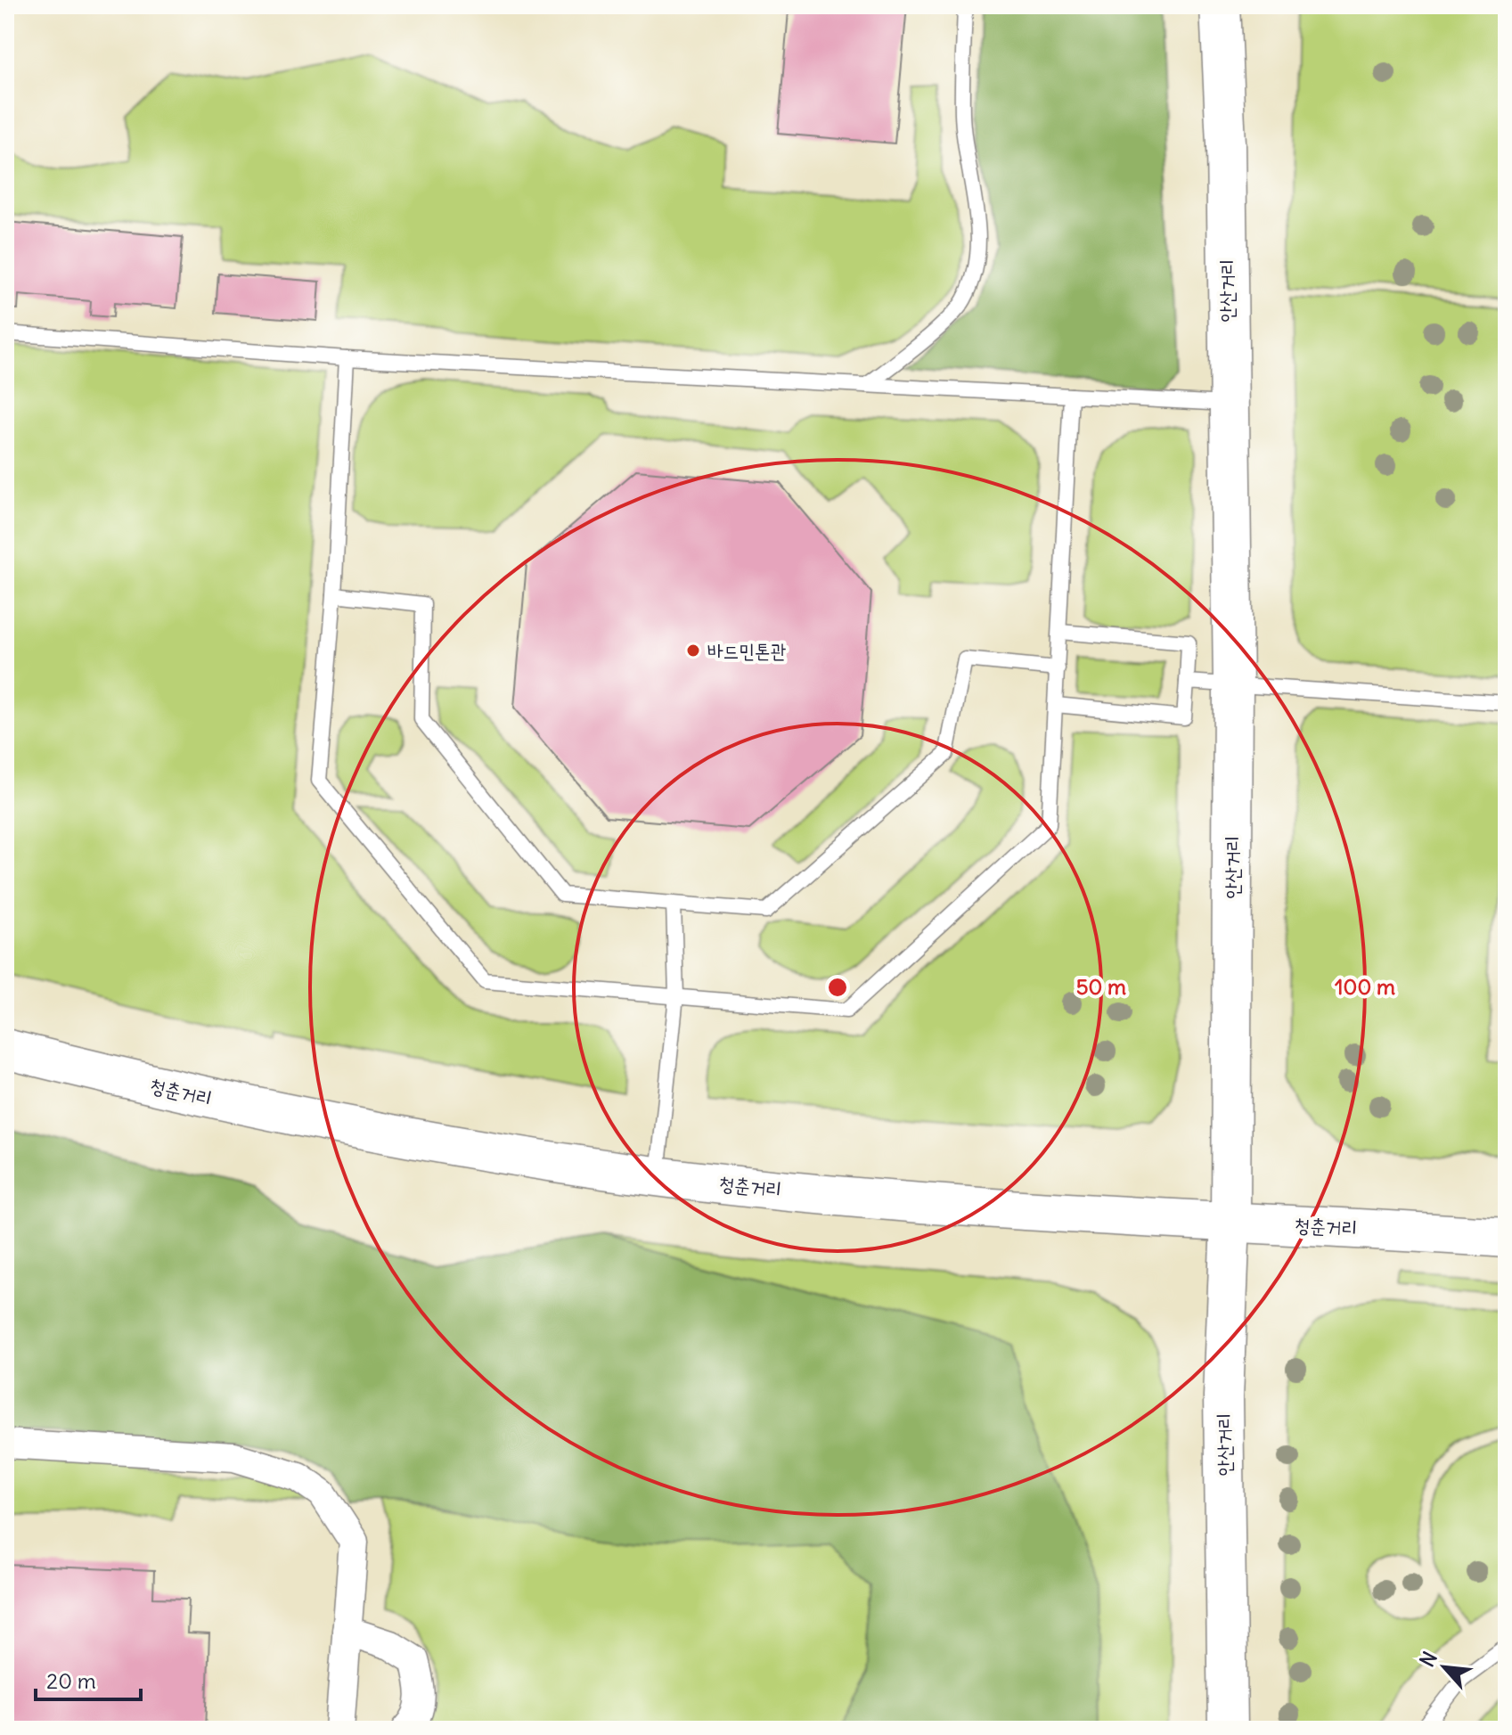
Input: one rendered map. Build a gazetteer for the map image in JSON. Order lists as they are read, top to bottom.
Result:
{
  "streets": {
    "main road": ["안산거리", "청춘거리"]
  },
  "crossings": [
    ["안산거리", "청춘거리"]
  ],
  "places": ["바드민톤관"],
  "scale_bar": "20 m",
  "north": "top left",
  "rings": ["50 m", "100 m"]
}
